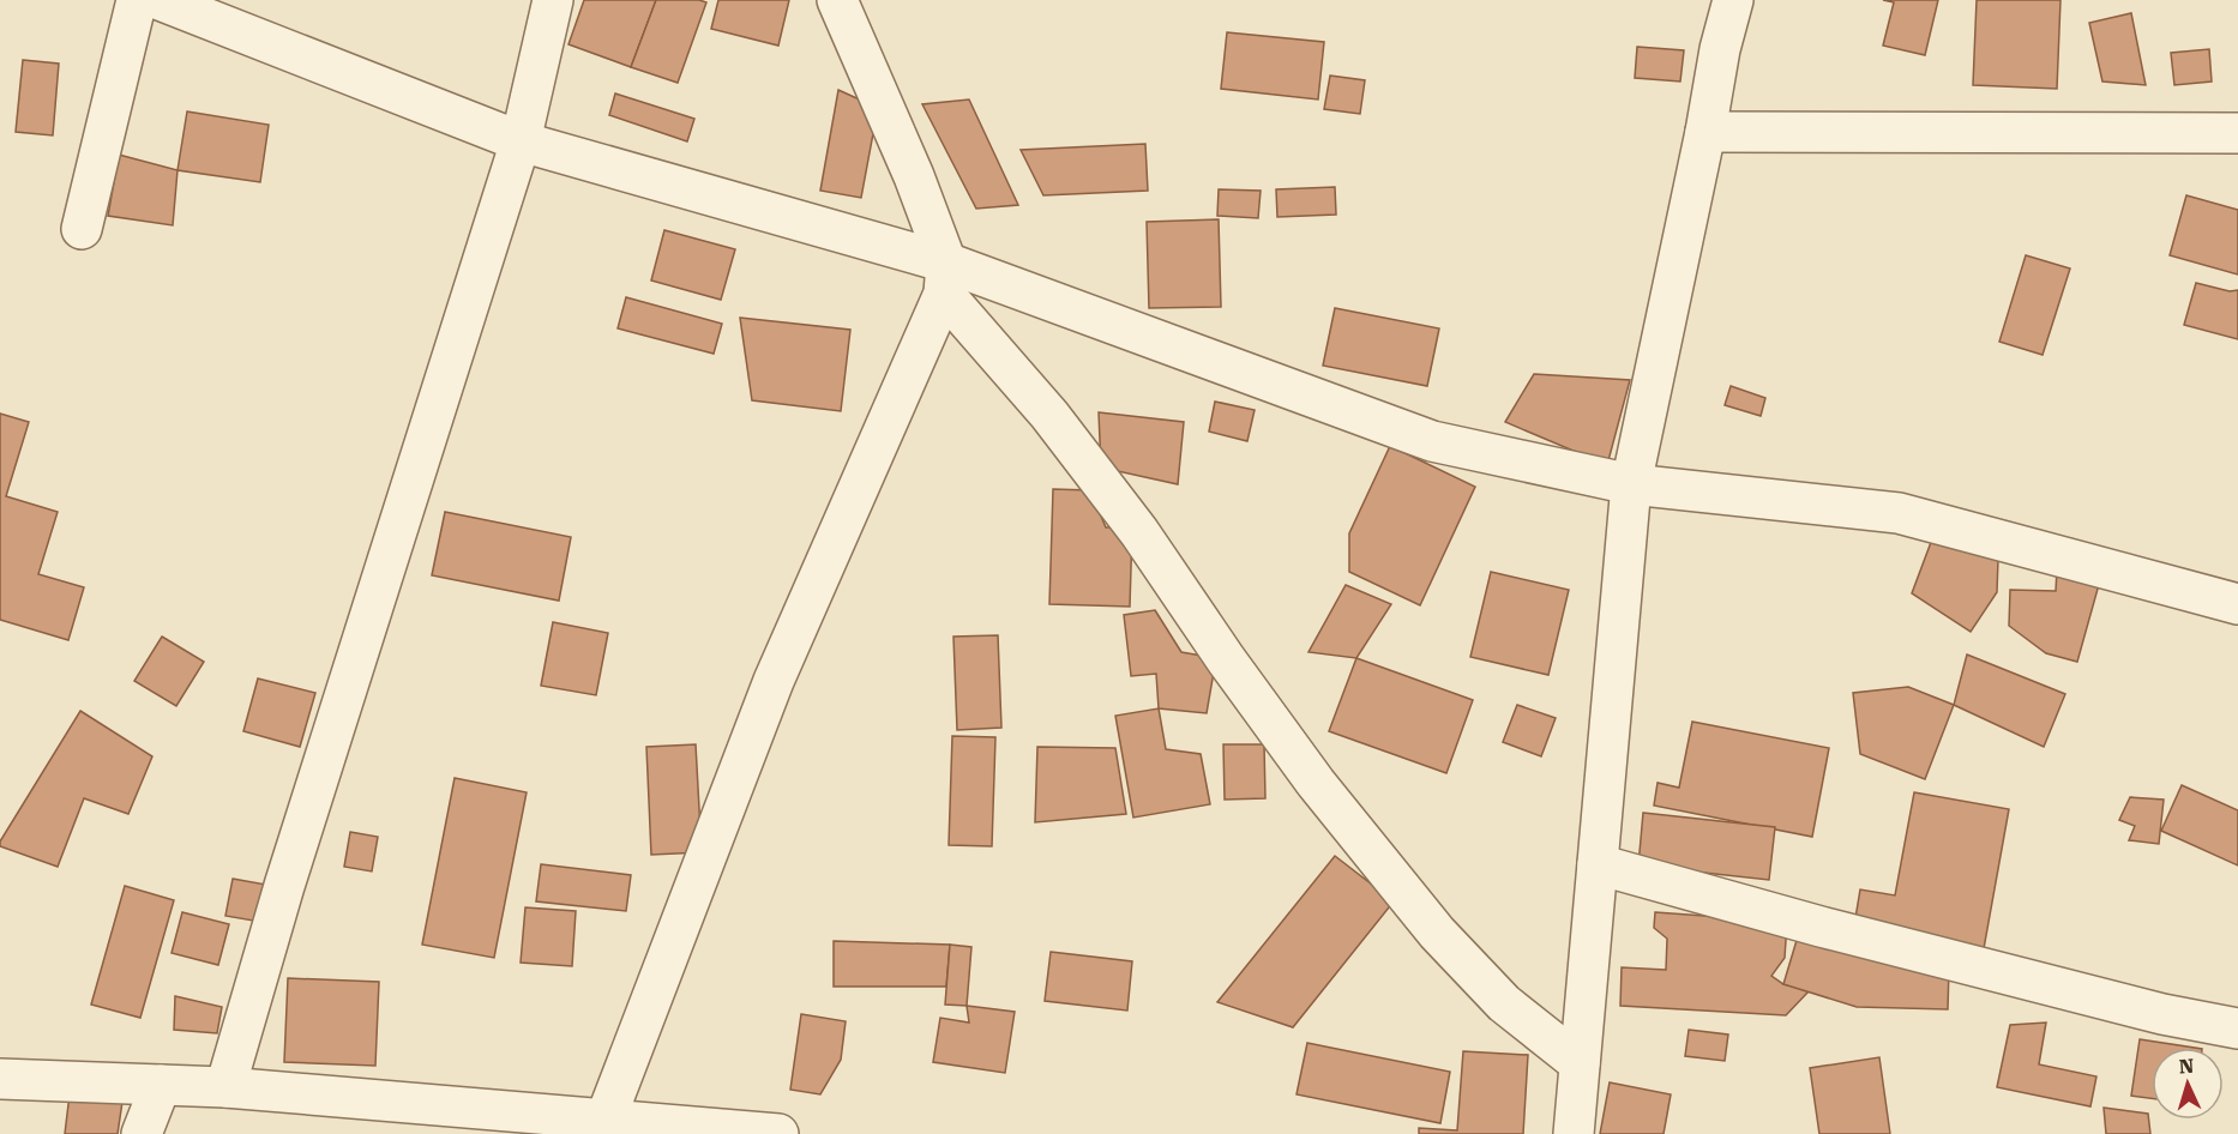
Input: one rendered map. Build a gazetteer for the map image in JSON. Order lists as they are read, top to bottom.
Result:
{
  "north": "top"
}
